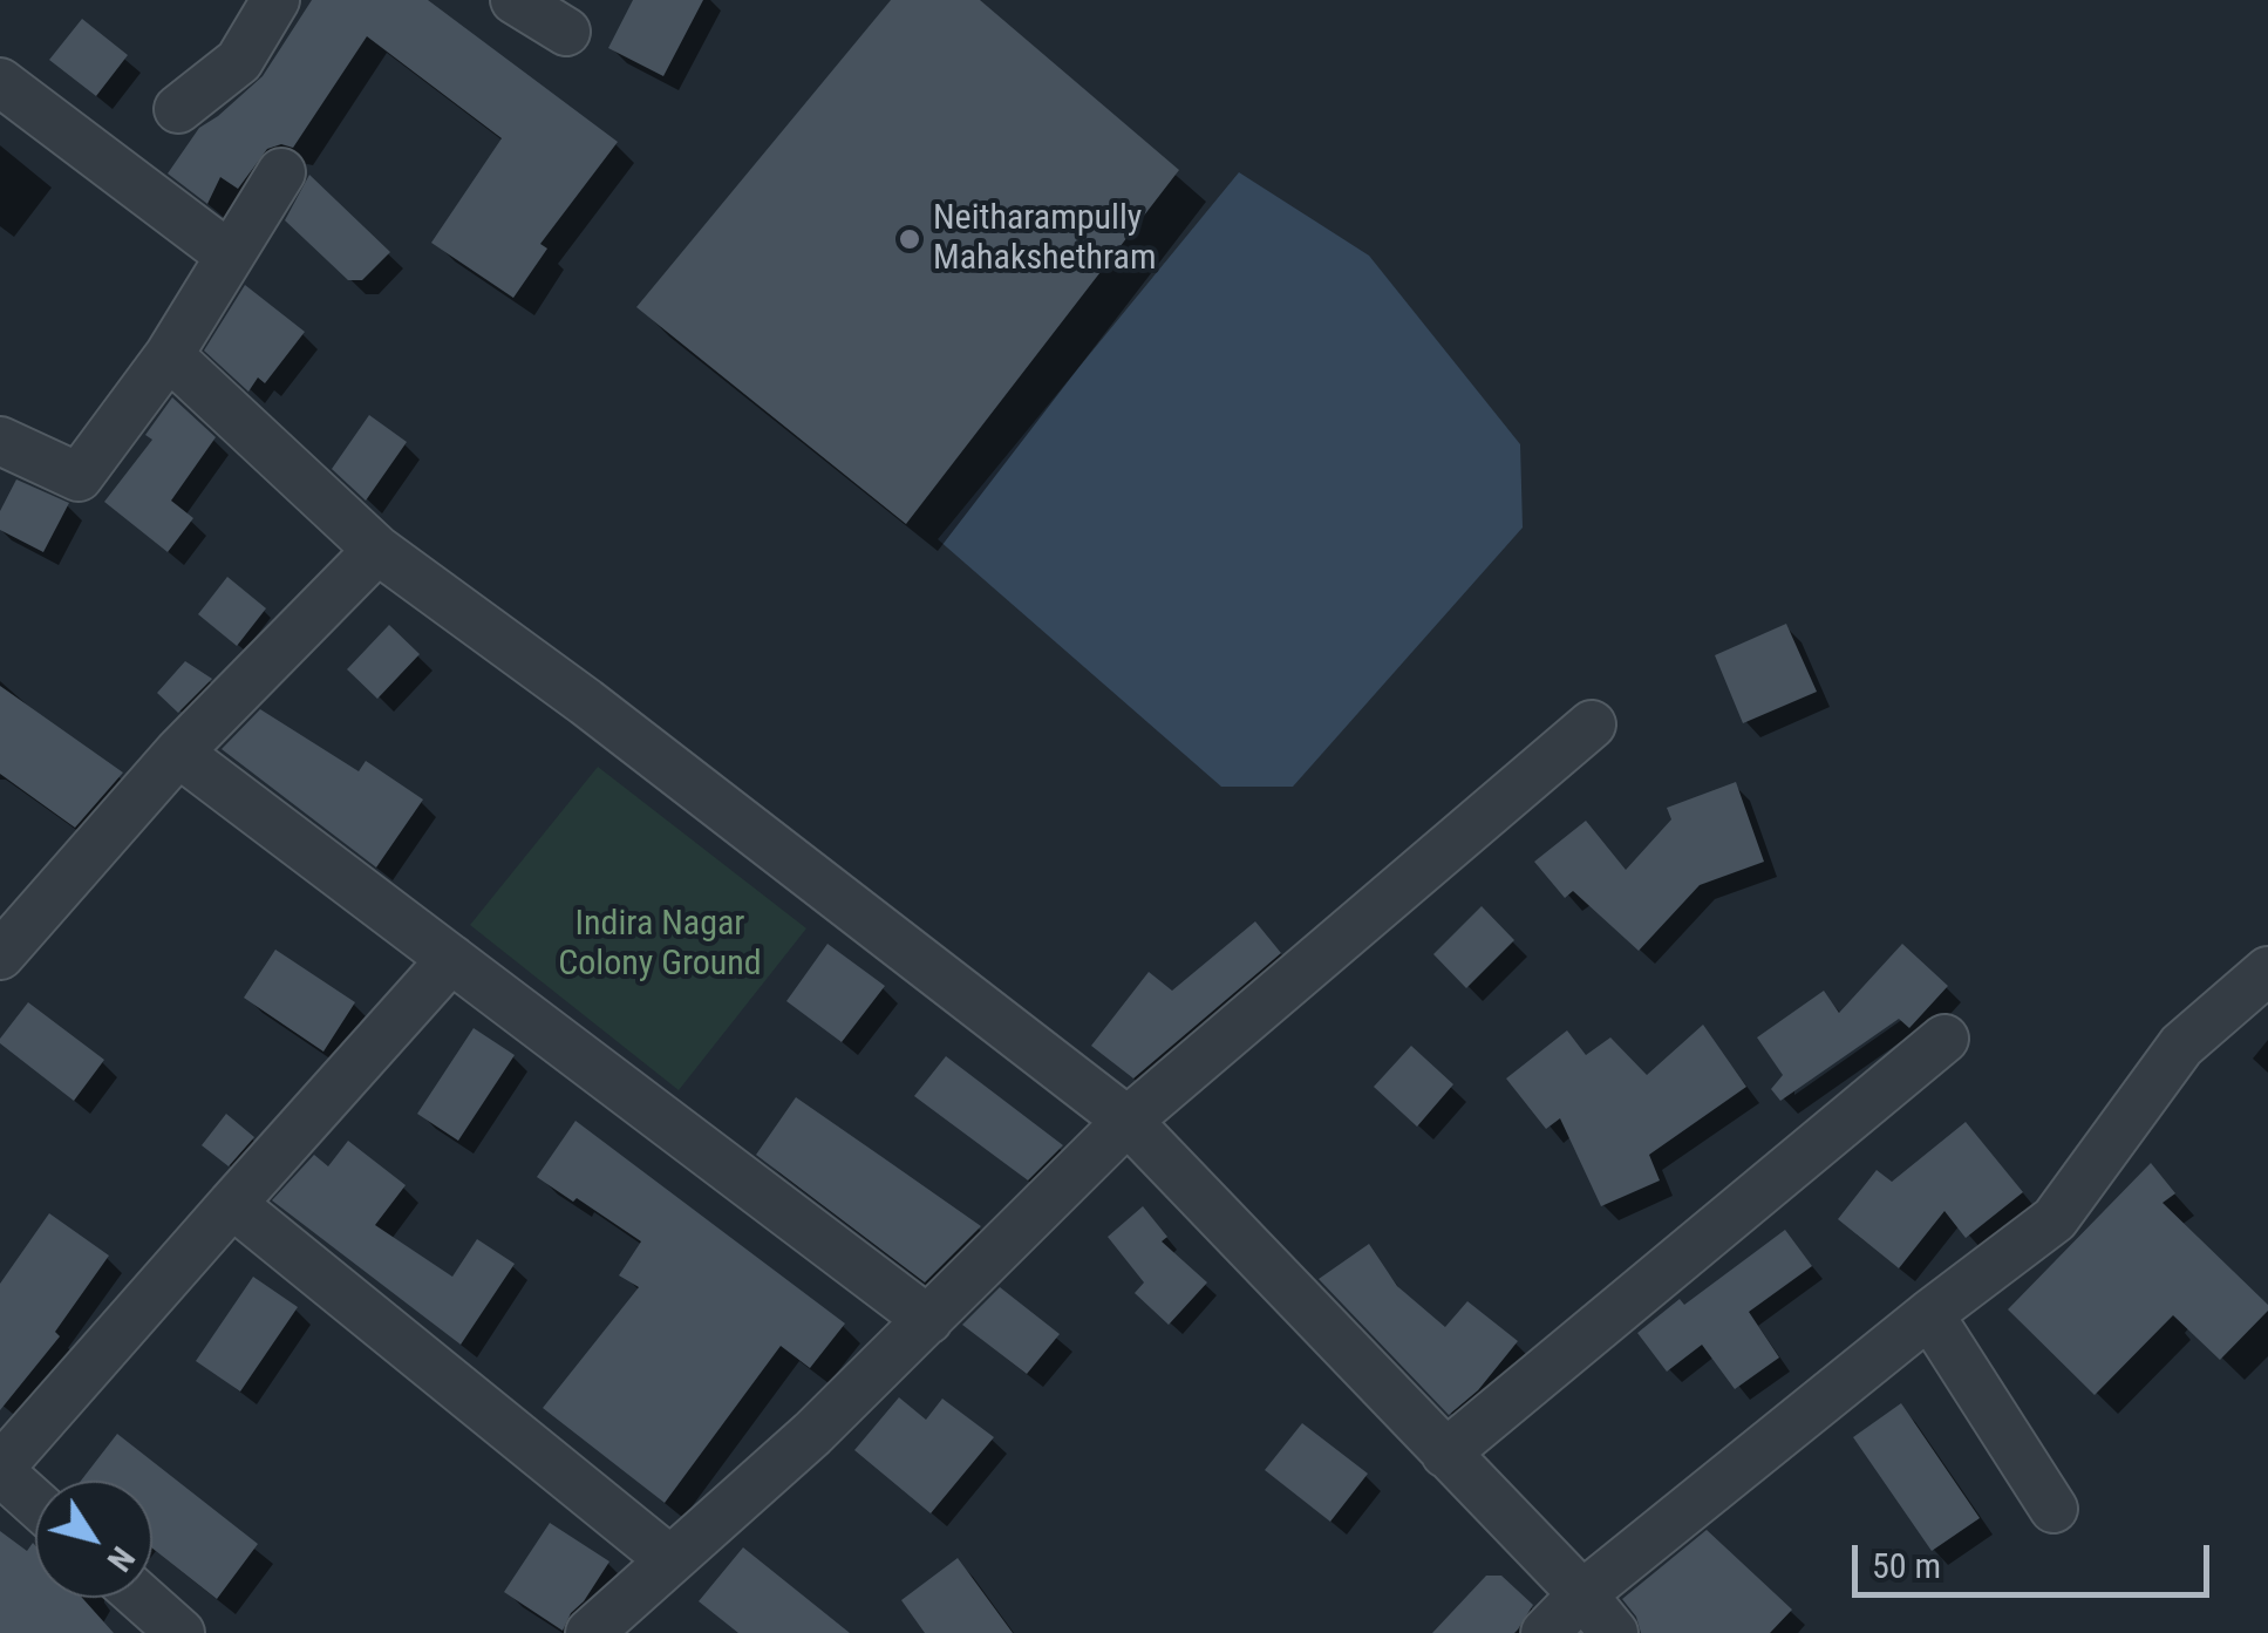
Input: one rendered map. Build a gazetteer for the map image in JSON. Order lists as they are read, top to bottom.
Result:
{
  "parks": ["Indira Nagar Colony Ground"],
  "places": ["Neitharampully Mahakshethram"],
  "scale_bar": "50 m",
  "north": "bottom right"
}
